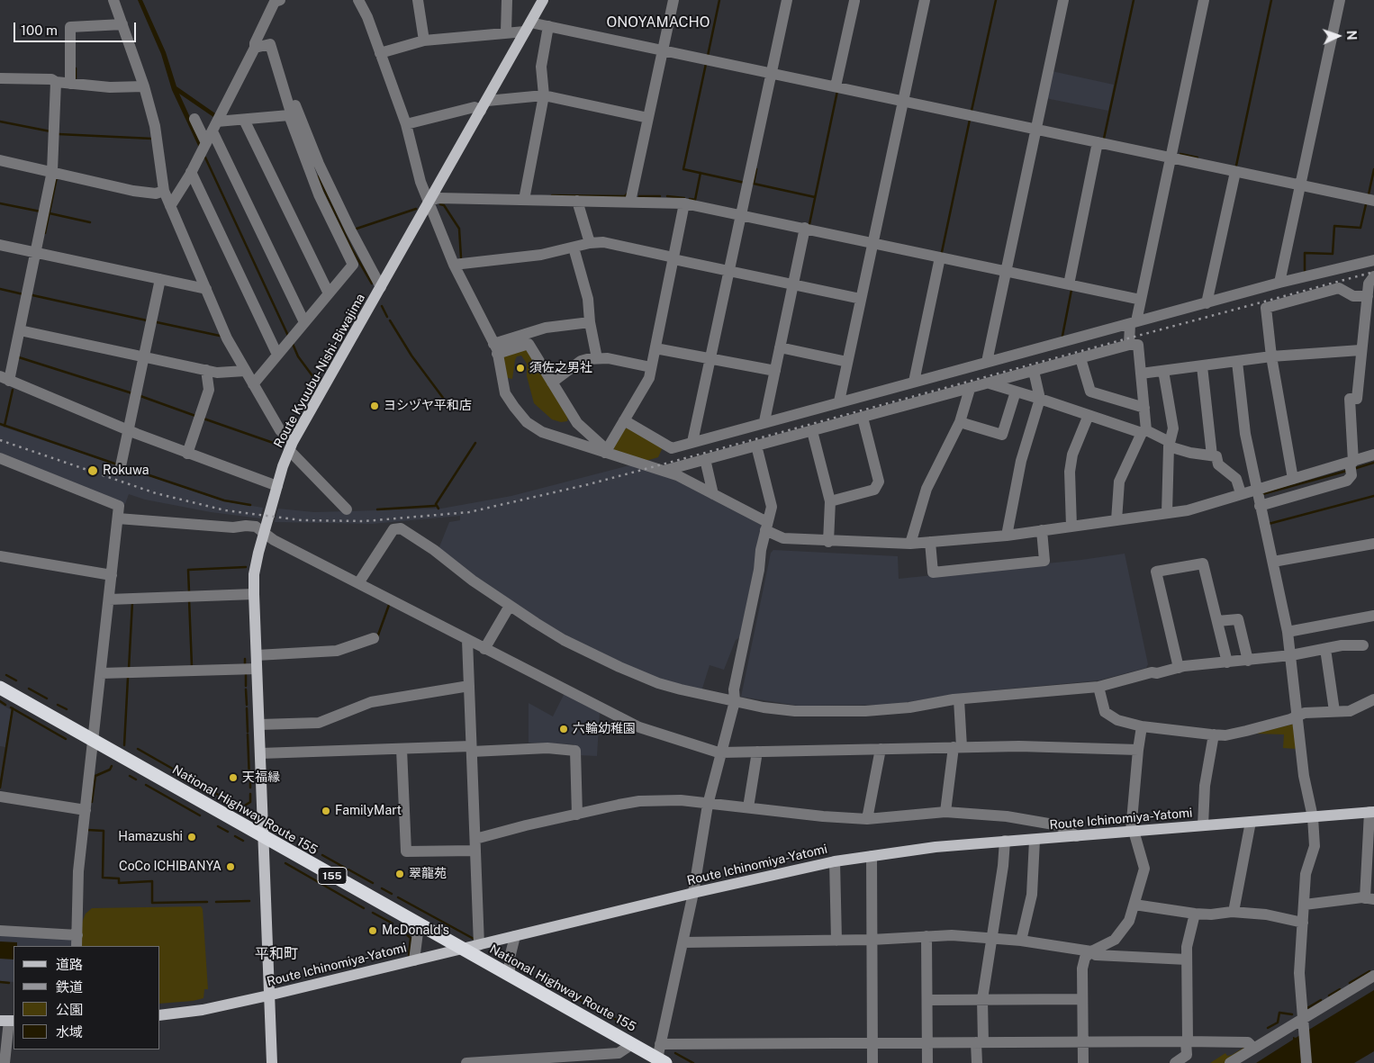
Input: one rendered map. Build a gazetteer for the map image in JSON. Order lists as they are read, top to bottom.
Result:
{
  "streets": {
    "highway": ["National Highway Route 155", "155"],
    "main road": ["Route Kyuubu-Nishi-Biwajima", "Route Ichinomiya-Yatomi"]
  },
  "crossings": [
    ["Route Kyuubu-Nishi-Biwajima", "National Highway Route 155"],
    ["Route Kyuubu-Nishi-Biwajima", "Route Ichinomiya-Yatomi"],
    ["National Highway Route 155", "Route Ichinomiya-Yatomi"]
  ],
  "districts": ["ONOYAMACHO", "平和町"],
  "places": [
    "須佐之男社",
    "ヨシヅヤ平和店",
    "Rokuwa",
    "六輪幼稚園",
    "天福縁",
    "FamilyMart",
    "Hamazushi",
    "CoCo ICHIBANYA",
    "翠龍苑",
    "McDonald's"
  ],
  "legend": [
    "道路",
    "鉄道",
    "公園",
    "水域"
  ],
  "scale_bar": "100 m",
  "north": "right"
}
